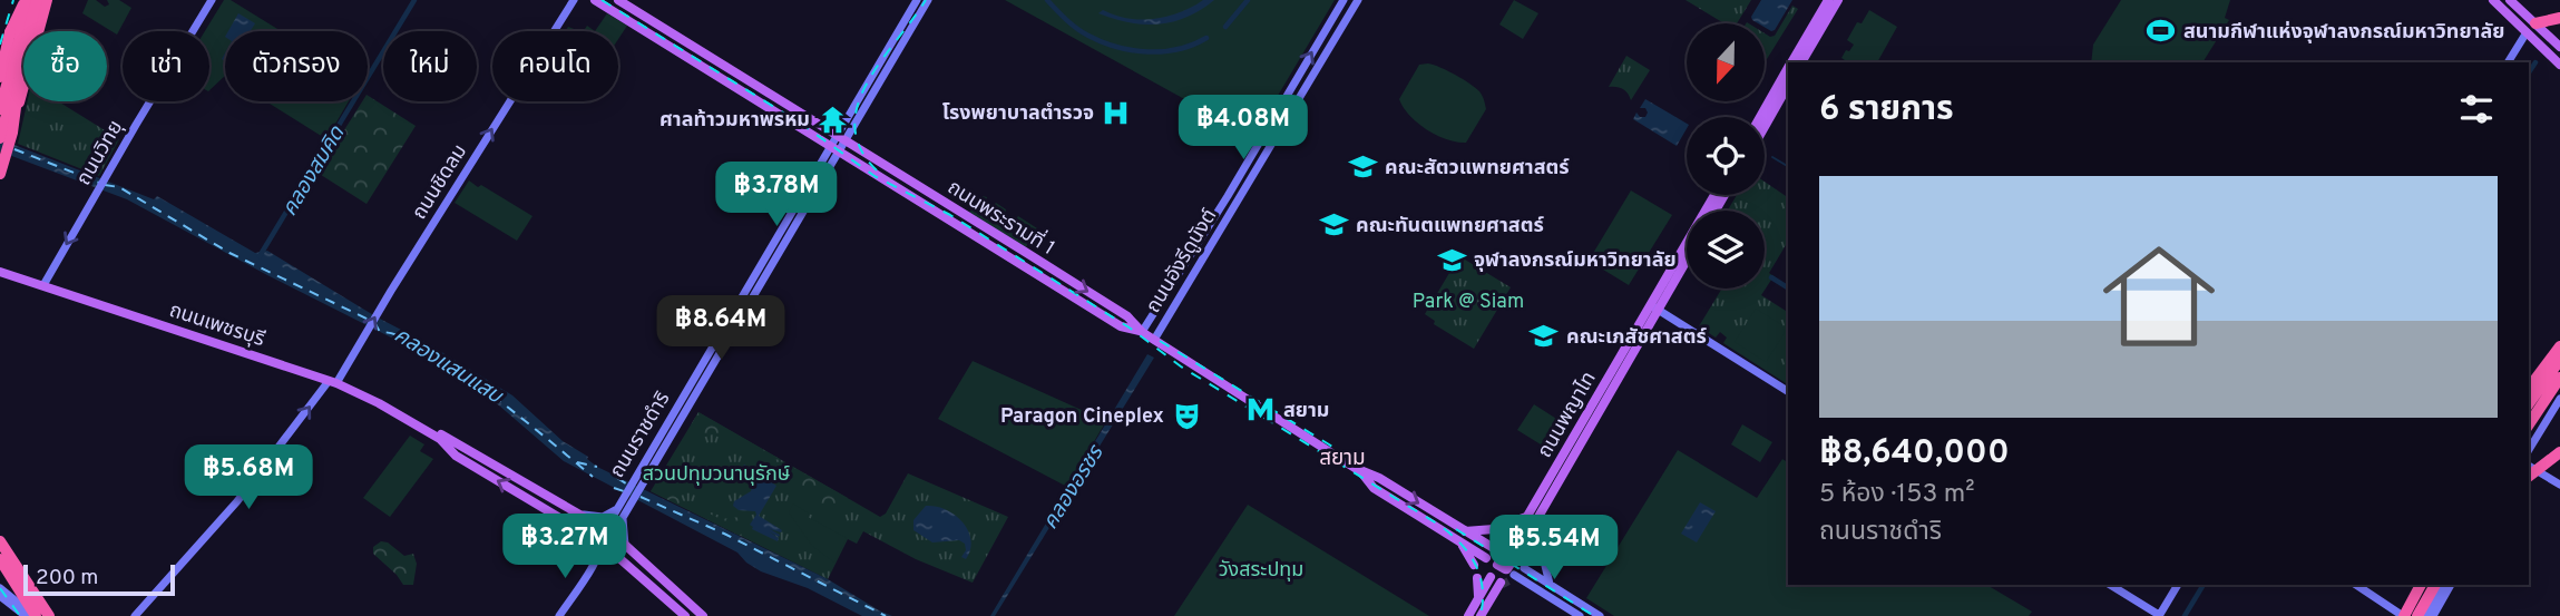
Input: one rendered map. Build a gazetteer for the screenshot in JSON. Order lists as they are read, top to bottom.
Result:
{
  "streets": {
    "main road": [
      "ถนนวิทยุ",
      "ถนนชิดลม",
      "ถนนพระรามที่ 1",
      "ถนนอังรีดูนังต์",
      "ถนนเพชรบุรี",
      "ถนนพญาไท",
      "ถนนราชดำริ"
    ]
  },
  "crossings": [
    ["ถนนวิทยุ", "ถนนเพชรบุรี"],
    ["ถนนชิดลม", "ถนนเพชรบุรี"],
    ["ถนนพระรามที่ 1", "ถนนอังรีดูนังต์"],
    ["ถนนพระรามที่ 1", "ถนนราชดำริ"],
    ["ถนนเพชรบุรี", "ถนนราชดำริ"]
  ],
  "one_way": ["ถนนวิทยุ", "ถนนชิดลม"],
  "districts": ["สยาม"],
  "water": ["คลองสมคิด", "คลองแสนแสบ", "คลองอรชร"],
  "parks": ["Park @ Siam", "สวนปทุมวนานุรักษ์", "วังสระปทุม"],
  "places": {
    "sports": ["สนามกีฬาแห่งจุฬาลงกรณ์มหาวิทยาลัย"],
    "hospital": ["โรงพยาบาลตำรวจ"],
    "temple": ["ศาลท้าวมหาพรหม"],
    "school or university": [
      "คณะสัตวแพทยศาสตร์",
      "คณะทันตแพทยศาสตร์",
      "จุฬาลงกรณ์มหาวิทยาลัย",
      "คณะเภสัชศาสตร์"
    ],
    "metro station": ["สยาม"],
    "theatre": ["Paragon Cineplex"]
  },
  "scale_bar": "200 m",
  "north": "bottom",
  "page": {
    "chip": [
      "ซื้อ",
      "เช่า",
      "ตัวกรอง",
      "ใหม่",
      "คอนโด"
    ],
    "heading": "6 รายการ",
    "price": [
      "฿4.08M",
      "฿3.78M",
      "฿8.64M",
      "฿5.68M",
      "฿3.27M",
      "฿5.54M"
    ],
    "list": [
      {
        "name": "฿8,640,000",
        "note": "5 ห้อง · 153 m² · ถนนราชดำริ"
      }
    ],
    "scale": "200 m"
  }
}
